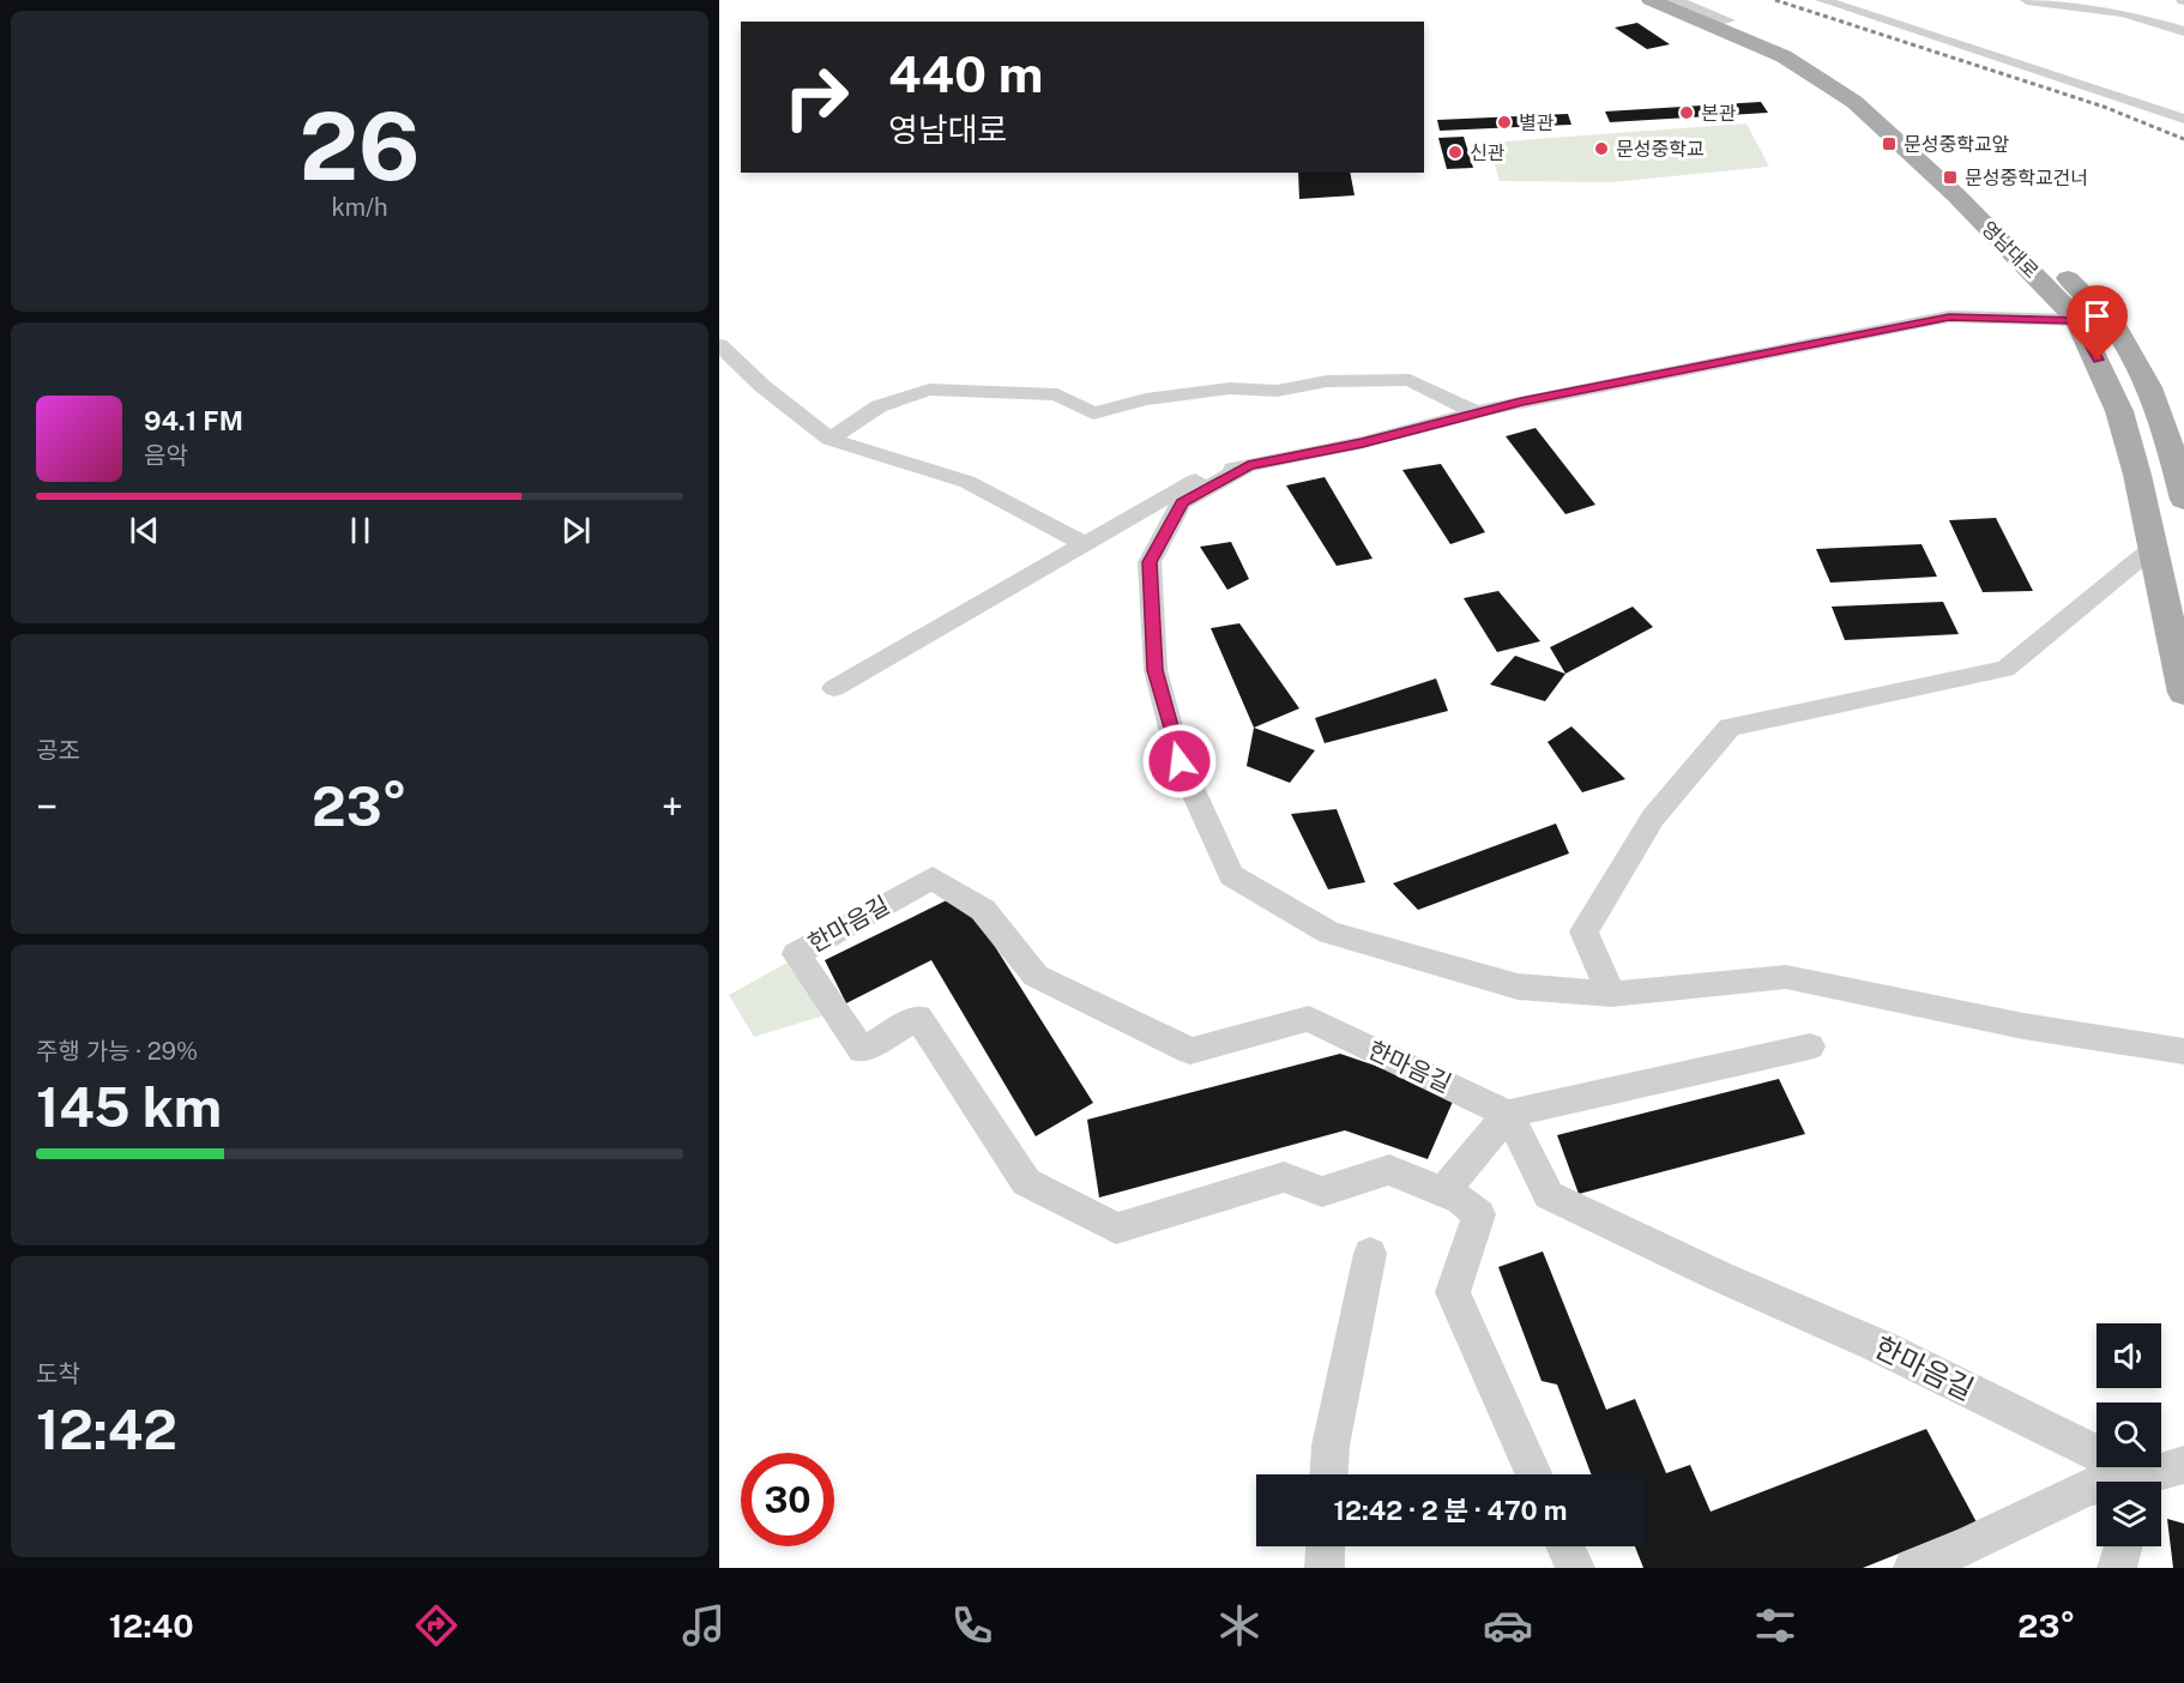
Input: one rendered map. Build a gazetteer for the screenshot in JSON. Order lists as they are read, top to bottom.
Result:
{
  "streets": {
    "main road": ["영남대로"],
    "street": ["한마음길"]
  },
  "places": {
    "other": [
      "본관",
      "별관",
      "문성중학교",
      "신관"
    ],
    "transit": ["문성중학교앞", "문성중학교건너"]
  },
  "page": {
    "tile": [
      ["26", "km/h"],
      "공조",
      ["주행 가능 · 29%", "145 km"],
      ["도착", "12:42"]
    ],
    "turn": ["440 m", "영남대로"],
    "song": ["94.1 FM", "음악"],
    "heat": ["−", "23°", "+"],
    "limit": "30",
    "trip": "12:42 · 2 분 · 470 m",
    "tabs": ["12:40", "23°"]
  }
}
